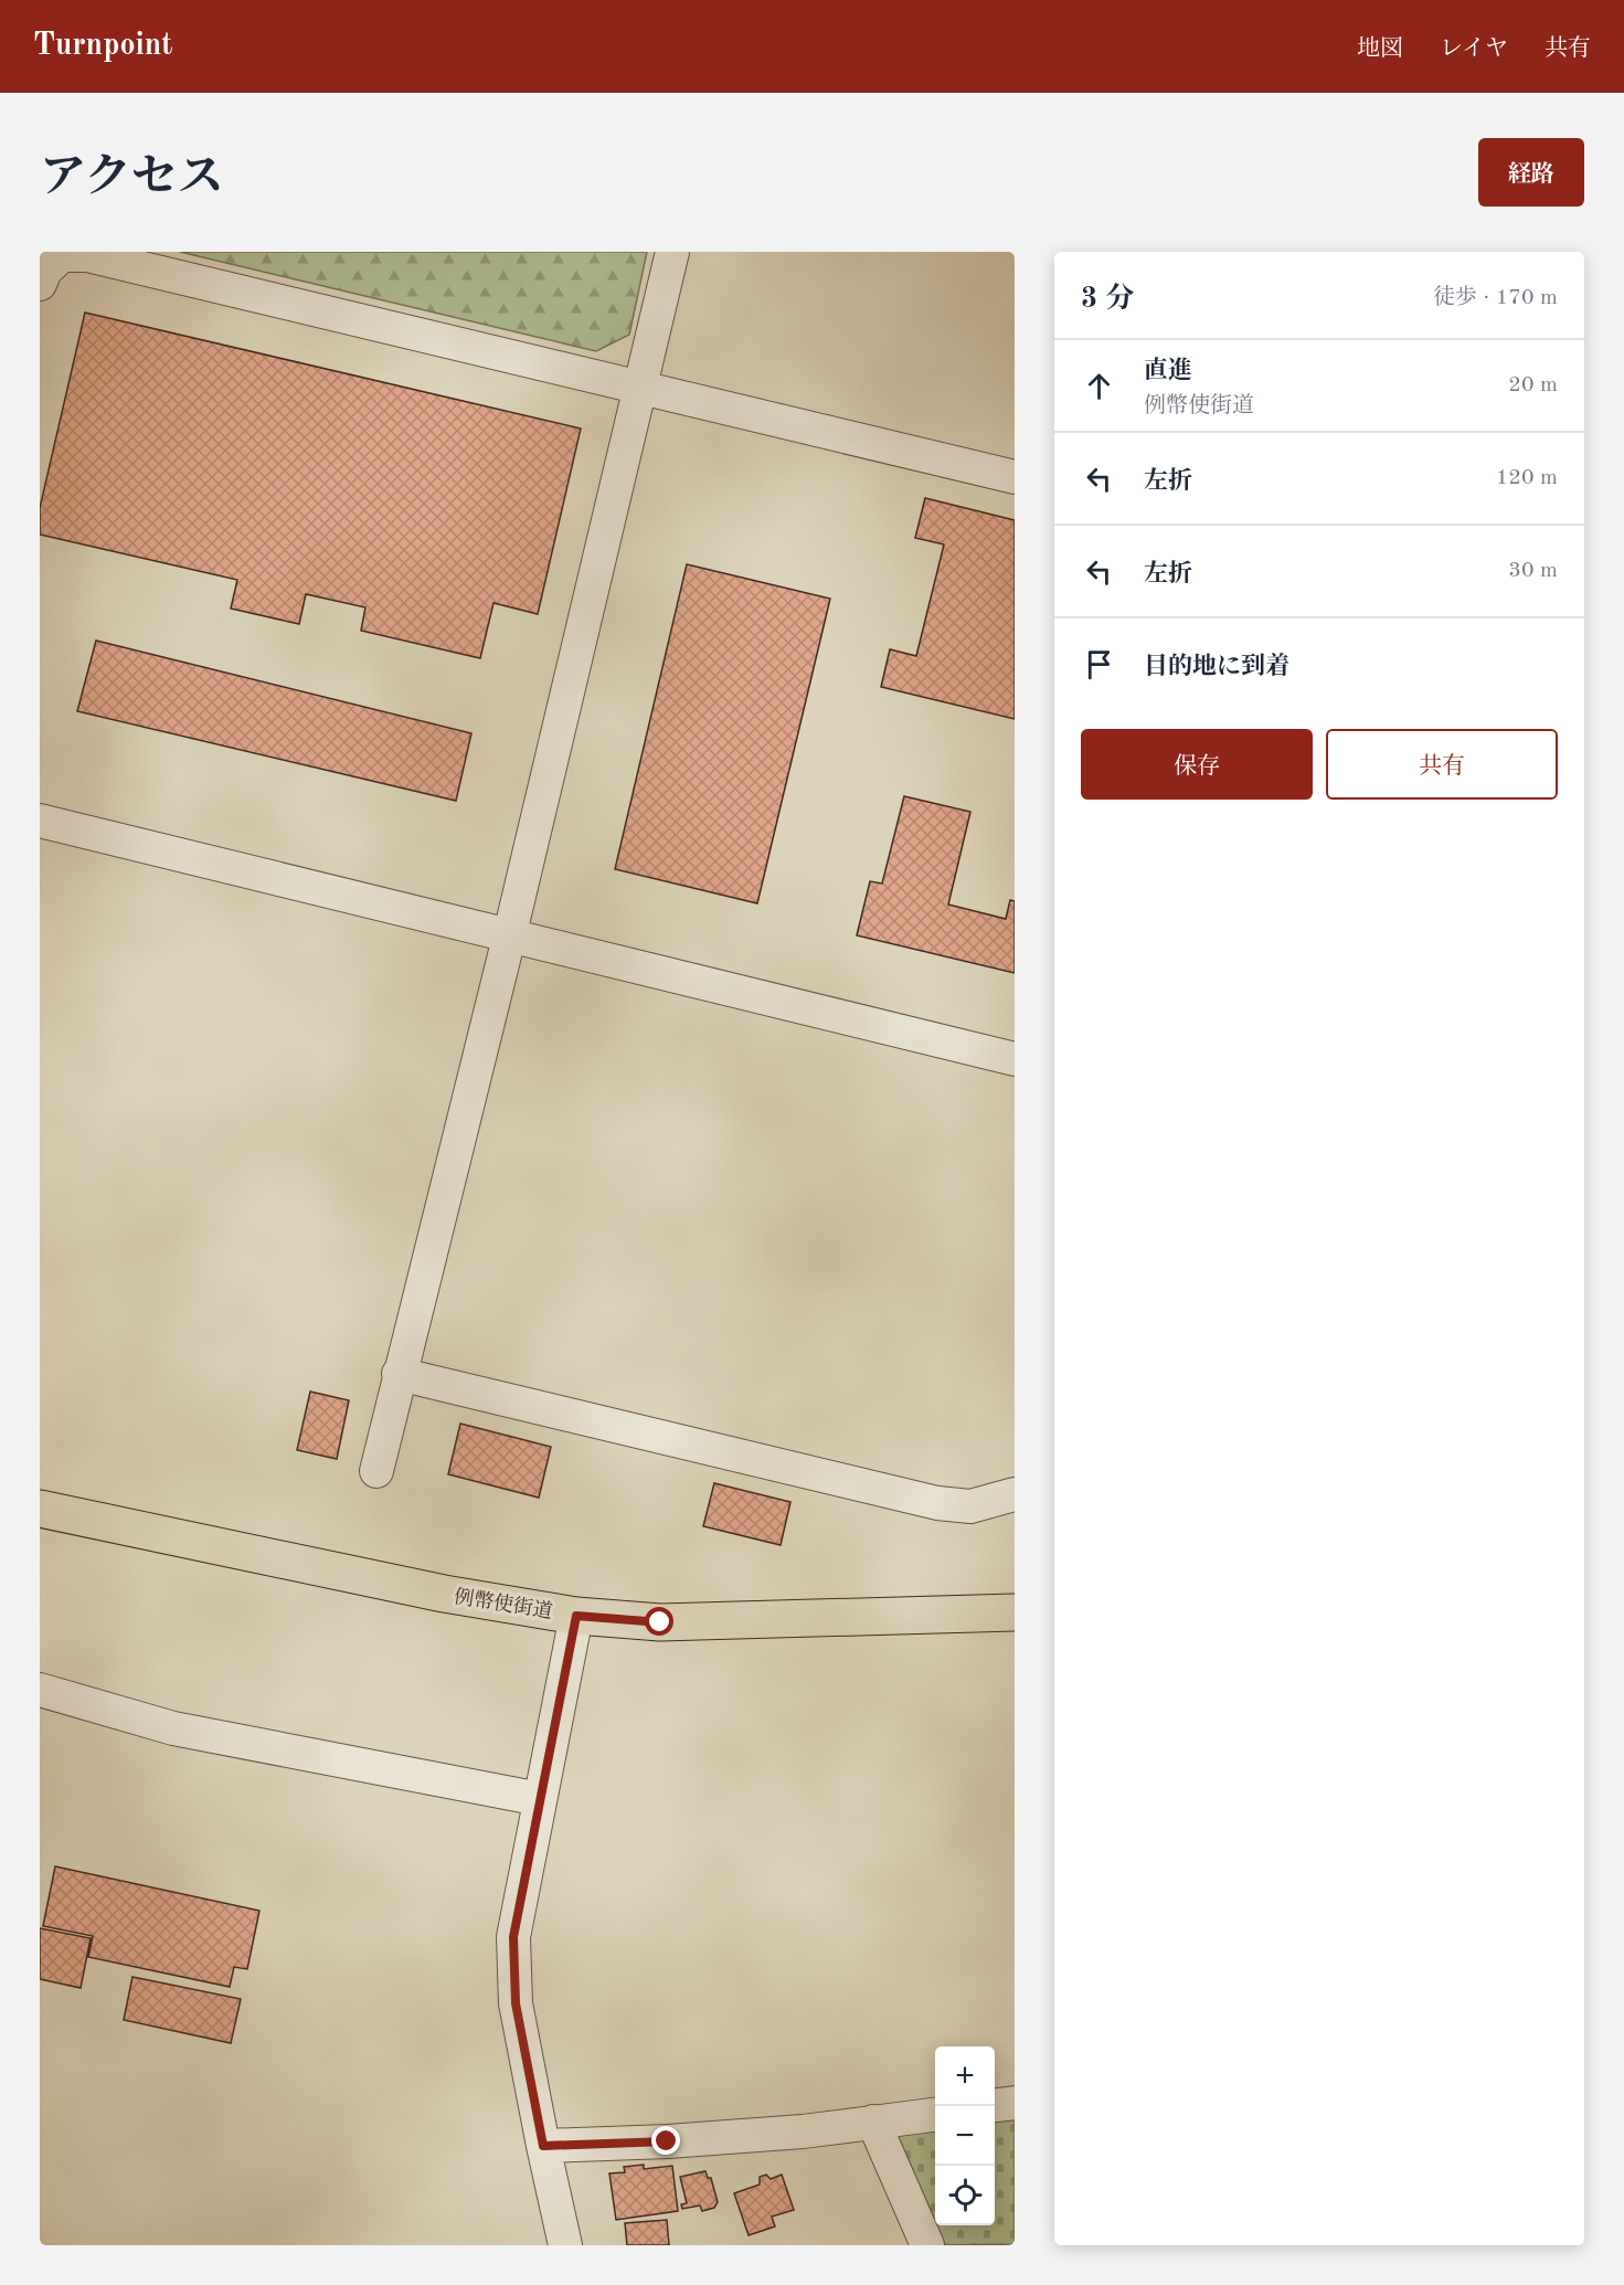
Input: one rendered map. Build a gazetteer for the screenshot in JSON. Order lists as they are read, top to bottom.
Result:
{
  "streets": {
    "main road": ["例幣使街道"]
  },
  "page": {
    "header": "Turnpoint",
    "nav": ["地図", "レイヤ", "共有"],
    "title": "アクセス",
    "buttons": [
      "経路",
      ["保存", "共有"]
    ],
    "heading": ["3 分", "徒歩 · 170 m"],
    "list": [
      ["直進", "例幣使街道", "20 m"],
      ["左折", "120 m"],
      ["左折", "30 m"],
      "目的地に到着"
    ],
    "map_buttons": ["+", "−"]
  }
}
